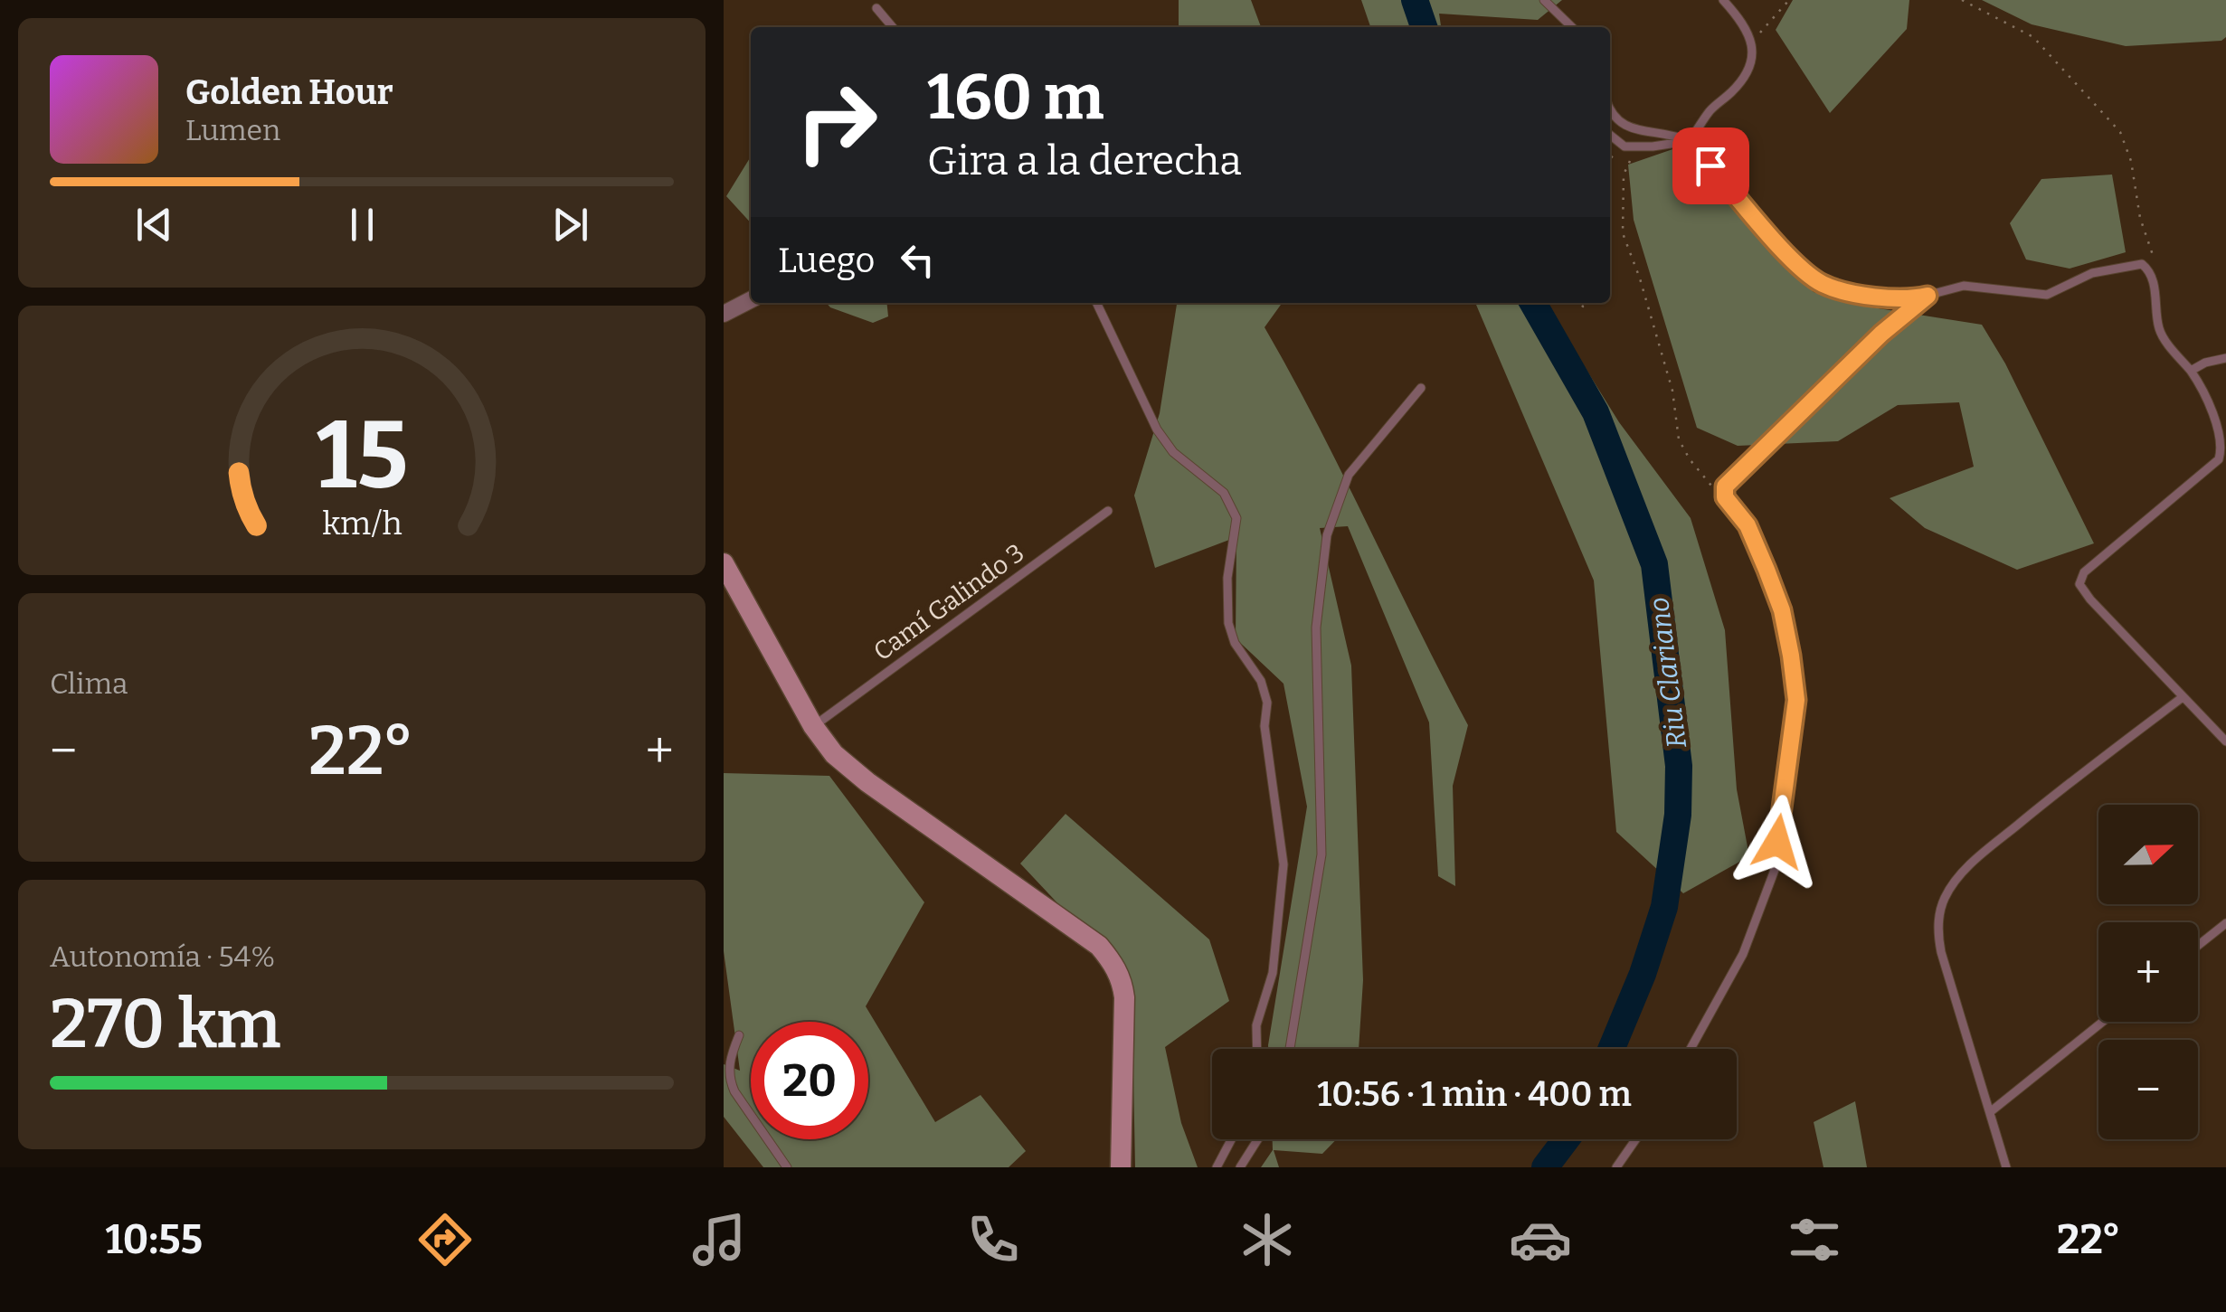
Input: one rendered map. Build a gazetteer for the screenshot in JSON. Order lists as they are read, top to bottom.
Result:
{
  "streets": {
    "lane": ["Camí Galindo 3"]
  },
  "water": ["Riu Clariano"],
  "north": "right",
  "page": {
    "turn": ["160 m", "Gira a la derecha"],
    "song": ["Golden Hour", "Lumen"],
    "then": "Luego",
    "tile": [
      "Clima",
      ["Autonomía · 54%", "270 km"]
    ],
    "heat": ["−", "22°", "+"],
    "map_buttons": ["+", "−"],
    "limit": "20",
    "trip": "10:56 · 1 min · 400 m",
    "tabs": ["10:55", "22°"],
    "gauge": ["15", "km/h"]
  }
}
